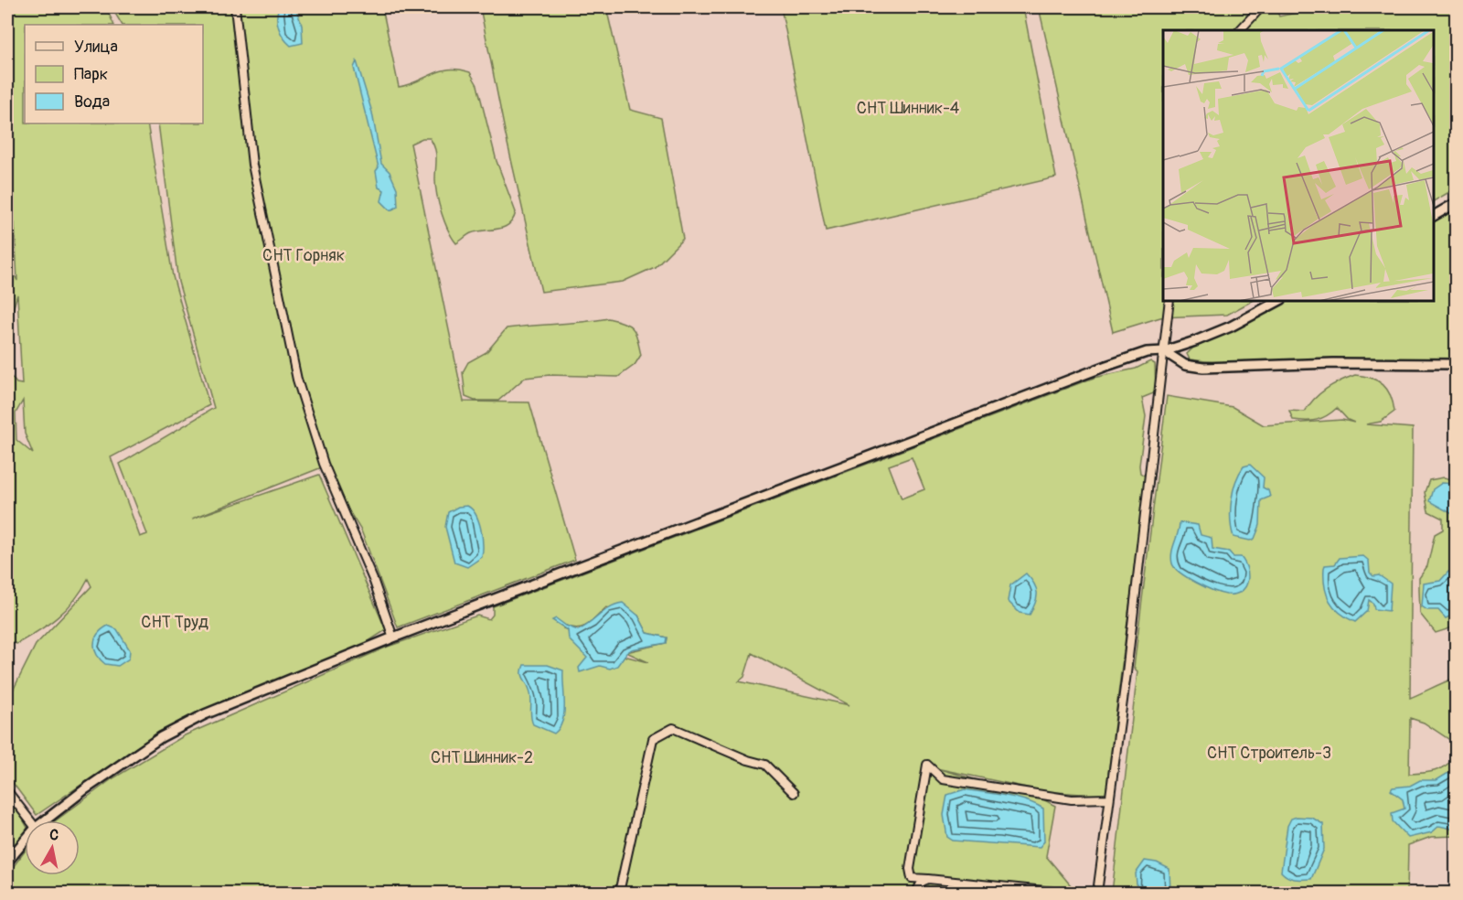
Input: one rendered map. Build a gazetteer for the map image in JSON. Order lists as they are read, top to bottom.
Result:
{
  "parks": [
    "СНТ Шинник-4",
    "СНТ Горняк",
    "СНТ Труд",
    "СНТ Строитель-3",
    "СНТ Шинник-2"
  ],
  "legend": ["Улица", "Парк", "Вода"],
  "north": "top"
}
